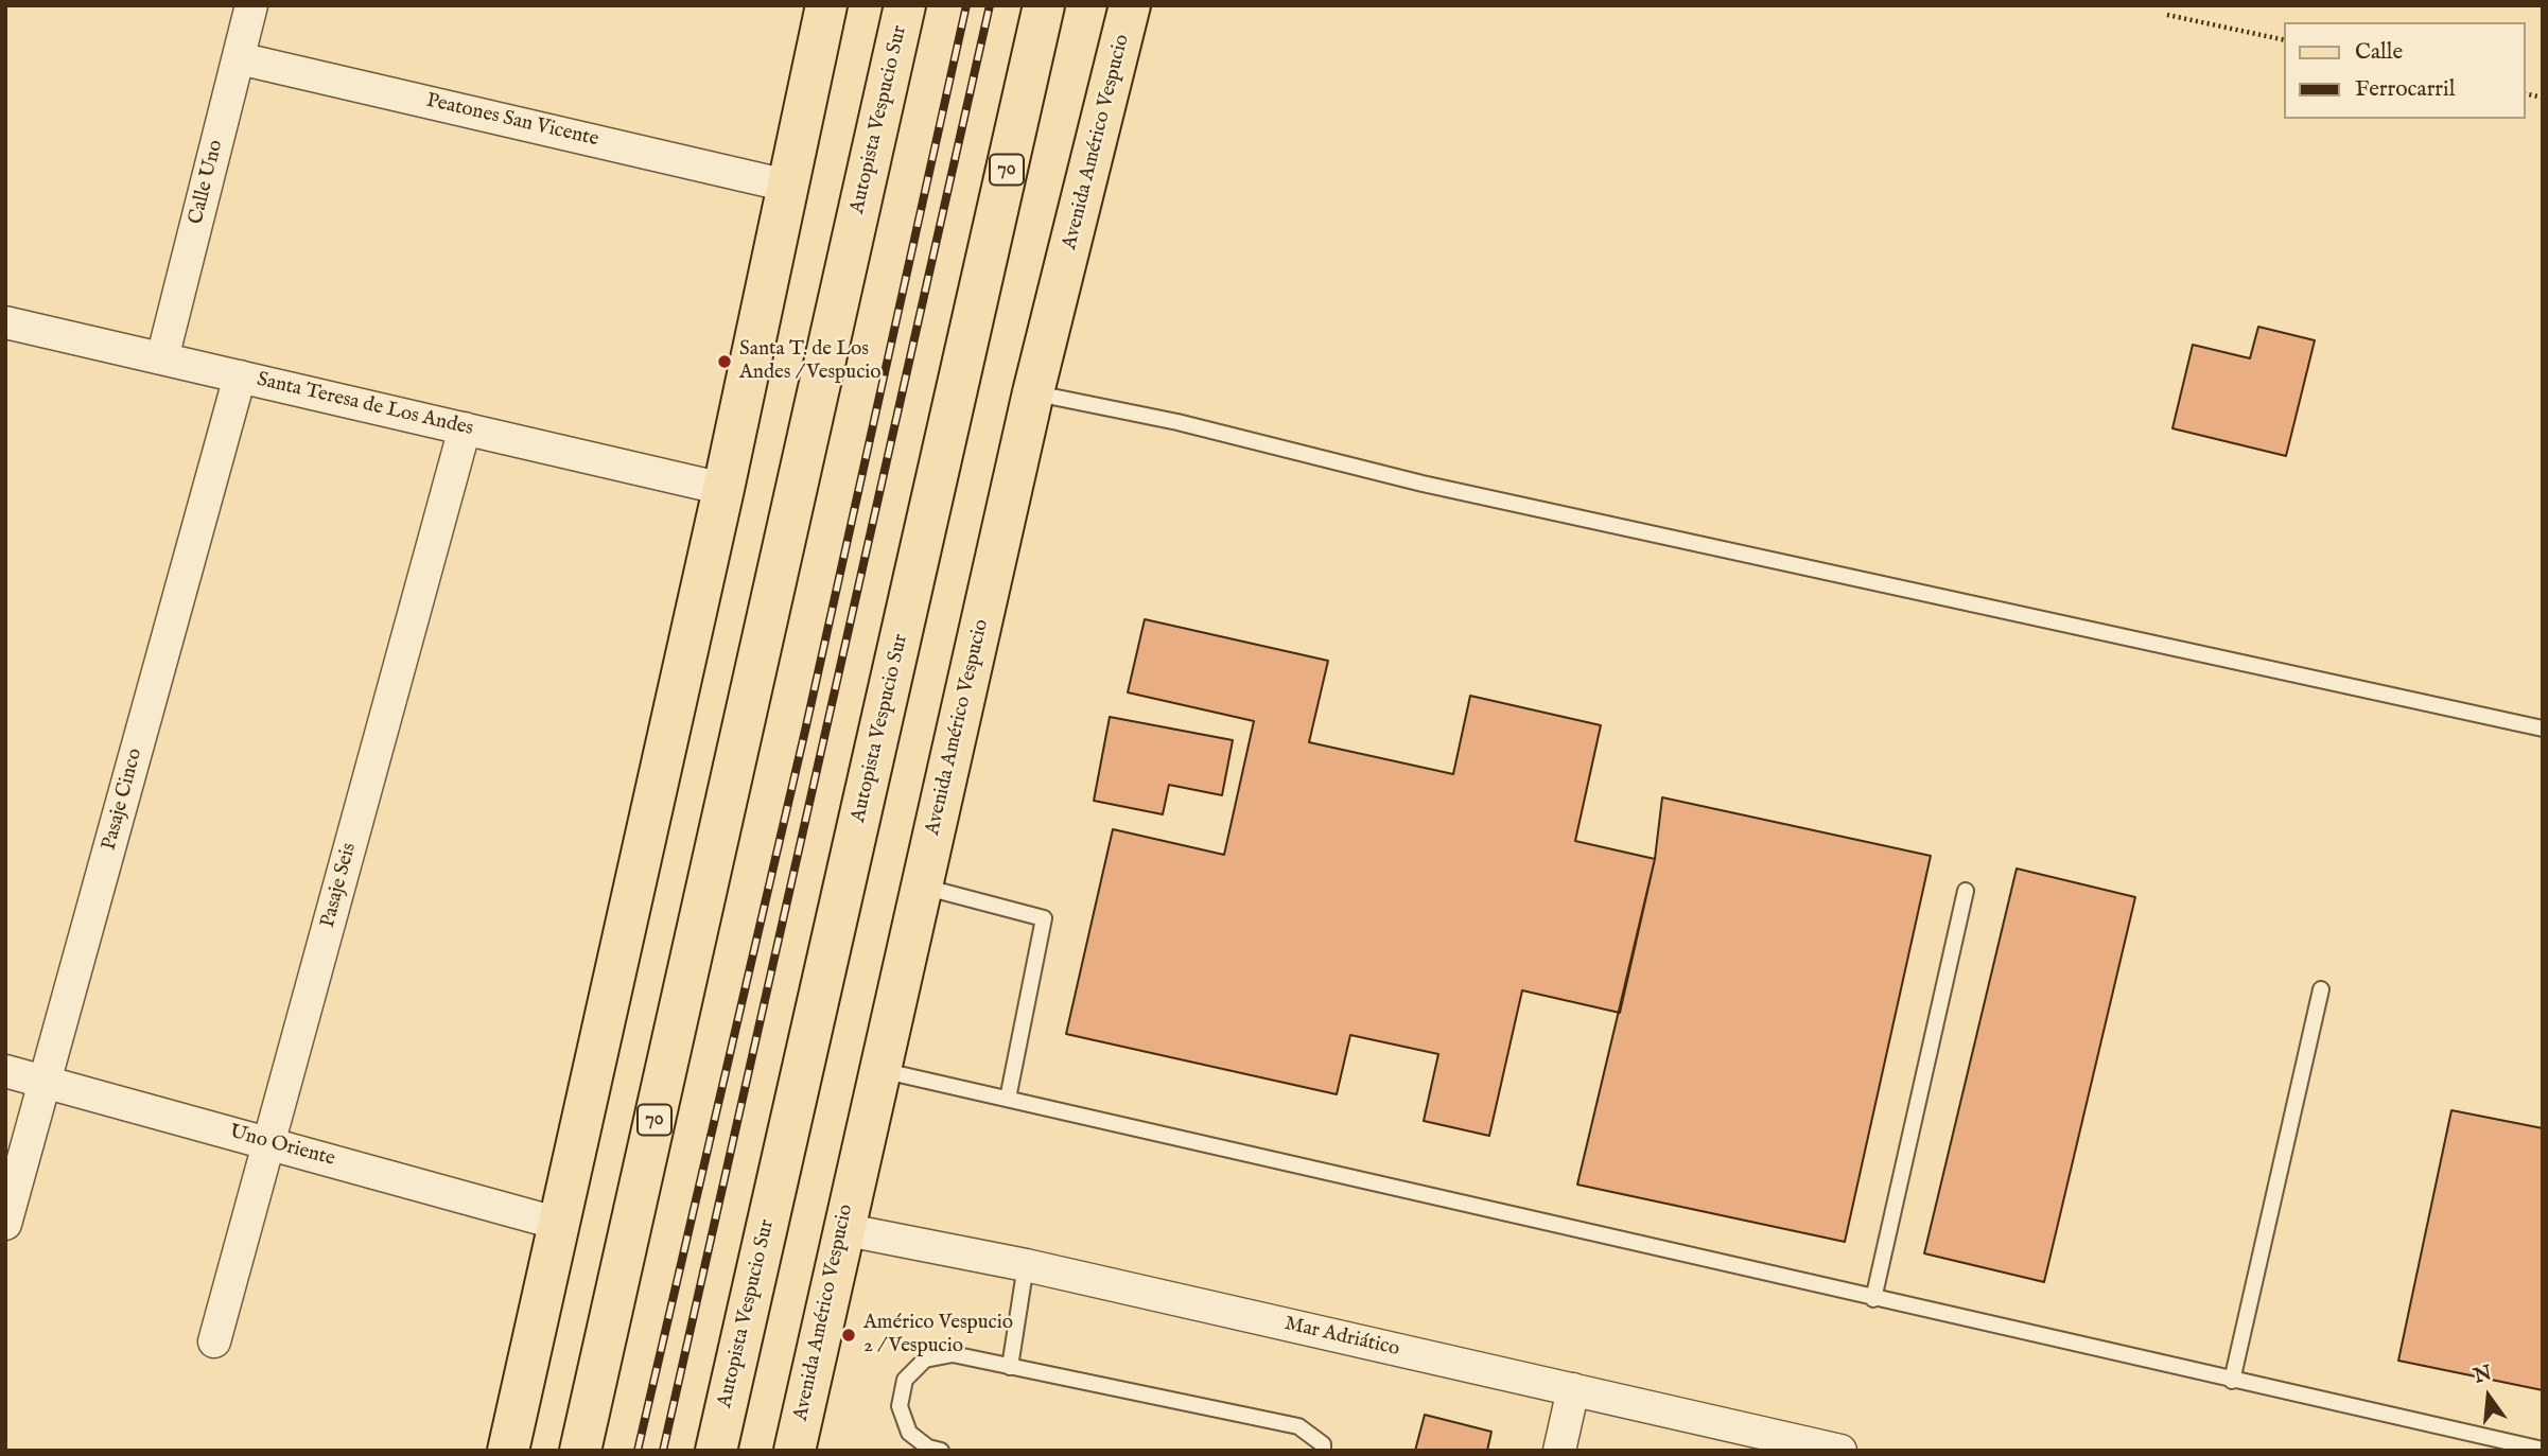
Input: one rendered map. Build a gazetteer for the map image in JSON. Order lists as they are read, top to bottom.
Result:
{
  "streets": {
    "main road": ["Autopista Vespucio Sur", "Avenida Américo Vespucio", "70"],
    "street": [
      "Peatones San Vicente",
      "Calle Uno",
      "Santa Teresa de Los Andes",
      "Pasaje Cinco",
      "Pasaje Seis",
      "Uno Oriente",
      "Mar Adriático"
    ]
  },
  "crossings": [
    ["Peatones San Vicente", "Calle Uno"],
    ["Avenida Américo Vespucio", "Mar Adriático"],
    ["Calle Uno", "Santa Teresa de Los Andes"],
    ["Santa Teresa de Los Andes", "Pasaje Cinco"],
    ["Santa Teresa de Los Andes", "Pasaje Seis"],
    ["Pasaje Cinco", "Uno Oriente"],
    ["Pasaje Seis", "Uno Oriente"]
  ],
  "places": ["Santa T. de Los Andes / Vespucio", "Américo Vespucio 2 / Vespucio"],
  "legend": ["Calle", "Ferrocarril"],
  "north": "top"
}
